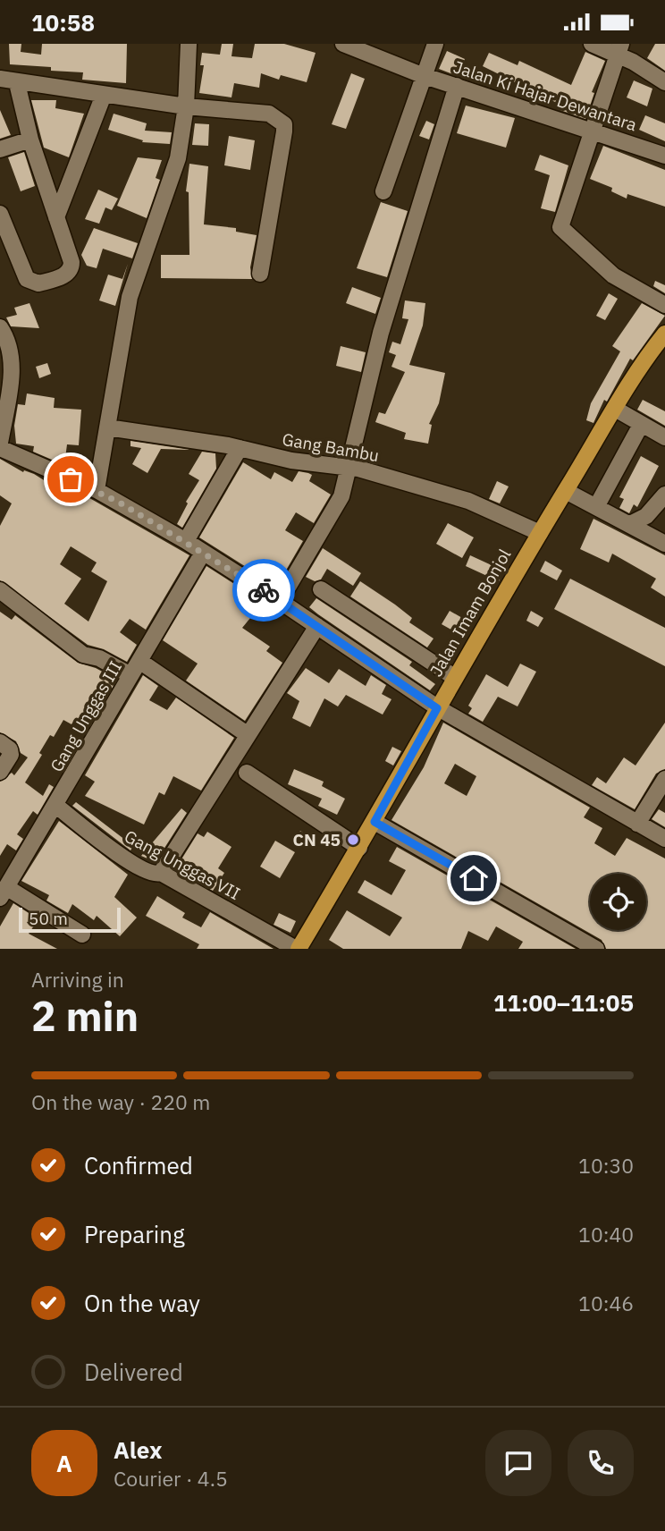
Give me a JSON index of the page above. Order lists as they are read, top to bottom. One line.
{"streets":{"main road":["Jalan Imam Bonjol"],"street":["Jalan Ki Hajar Dewantara","Gang Bambu","Gang Unggas III","Gang Unggas VII"]},"crossings":[["Gang Bambu","Jalan Imam Bonjol"],["Jalan Imam Bonjol","Gang Unggas VII"],["Gang Unggas III","Gang Unggas VII"]],"places":["CN 45"],"scale_bar":"50 m","page":{"status":"10:58","scale":"50 m","heading":["2 min","Arriving in","11:00–11:05"],"panel":["Alex","Courier · 4.5"],"bar":"On the way · 220 m","list":[["Confirmed","10:30"],["Preparing","10:40"],["On the way","10:46"],"Delivered"],"round":"A"}}
